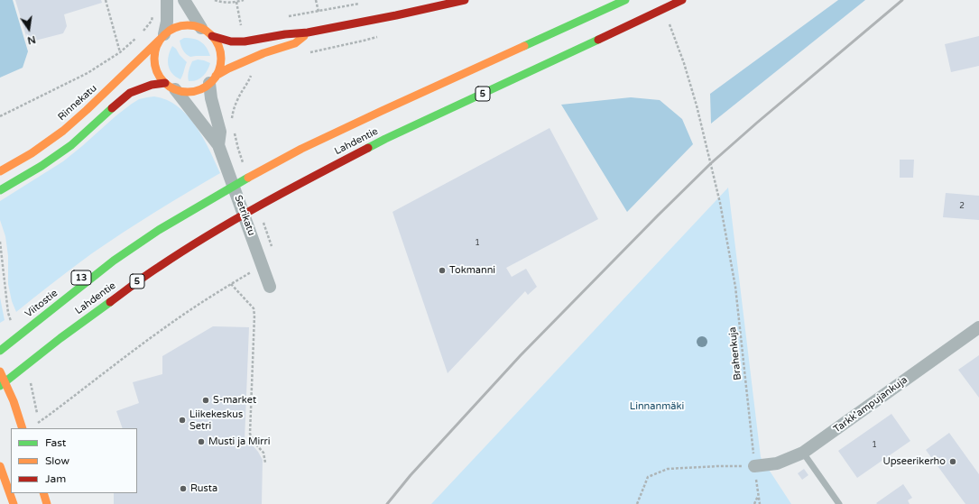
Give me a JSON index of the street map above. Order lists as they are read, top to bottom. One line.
{"streets":{"main road":["5","Rinnekatu","Lahdentie","13","Viitostie"],"street":["Setrikatu","Tarkk'ampujankuja"],"path":["Brahenkuja"]},"crossings":[["Rinnekatu","Setrikatu"],["Lahdentie","13"],["Lahdentie","Viitostie"],["13","Viitostie"],["Brahenkuja","Tarkk'ampujankuja"]],"parks":["Linnanmäki"],"places":["Tokmanni","S-market","Liikekeskus Setri","Musti ja Mirri","Upseerikerho","Rusta"],"house_numbers":["2","1","1"],"legend":["Fast","Slow","Jam"],"north":"bottom"}
